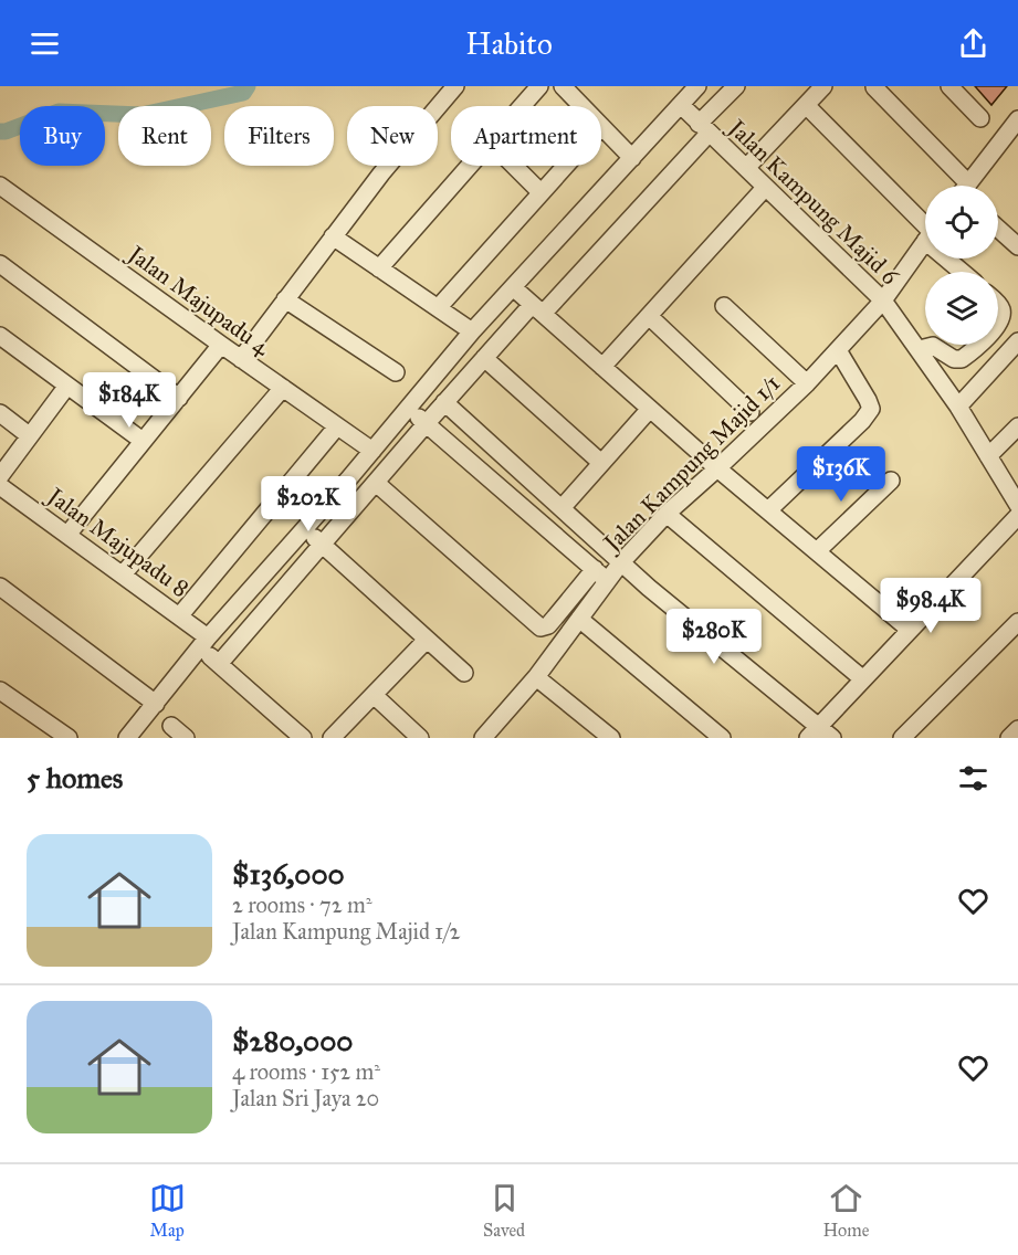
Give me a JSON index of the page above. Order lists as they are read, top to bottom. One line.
{"streets":{"street":["Jalan Kampung Majid 6","Jalan Majupadu 4","Jalan Kampung Majid 1/1","Jalan Majupadu 8"]},"crossings":[["Jalan Kampung Majid 6","Jalan Kampung Majid 1/1"]],"page":{"header":"Habito","chip":["Buy","Rent","Filters","New","Apartment"],"price":["$184K","$136K","$202K","$98.4K","$280K"],"heading":"5 homes","list":[{"name":"$136,000","note":"2 rooms · 72 m² · Jalan Kampung Majid 1/2"},{"name":"$280,000","note":"4 rooms · 152 m² · Jalan Sri Jaya 20"}],"tabs":["Map","Saved","Home"]}}
